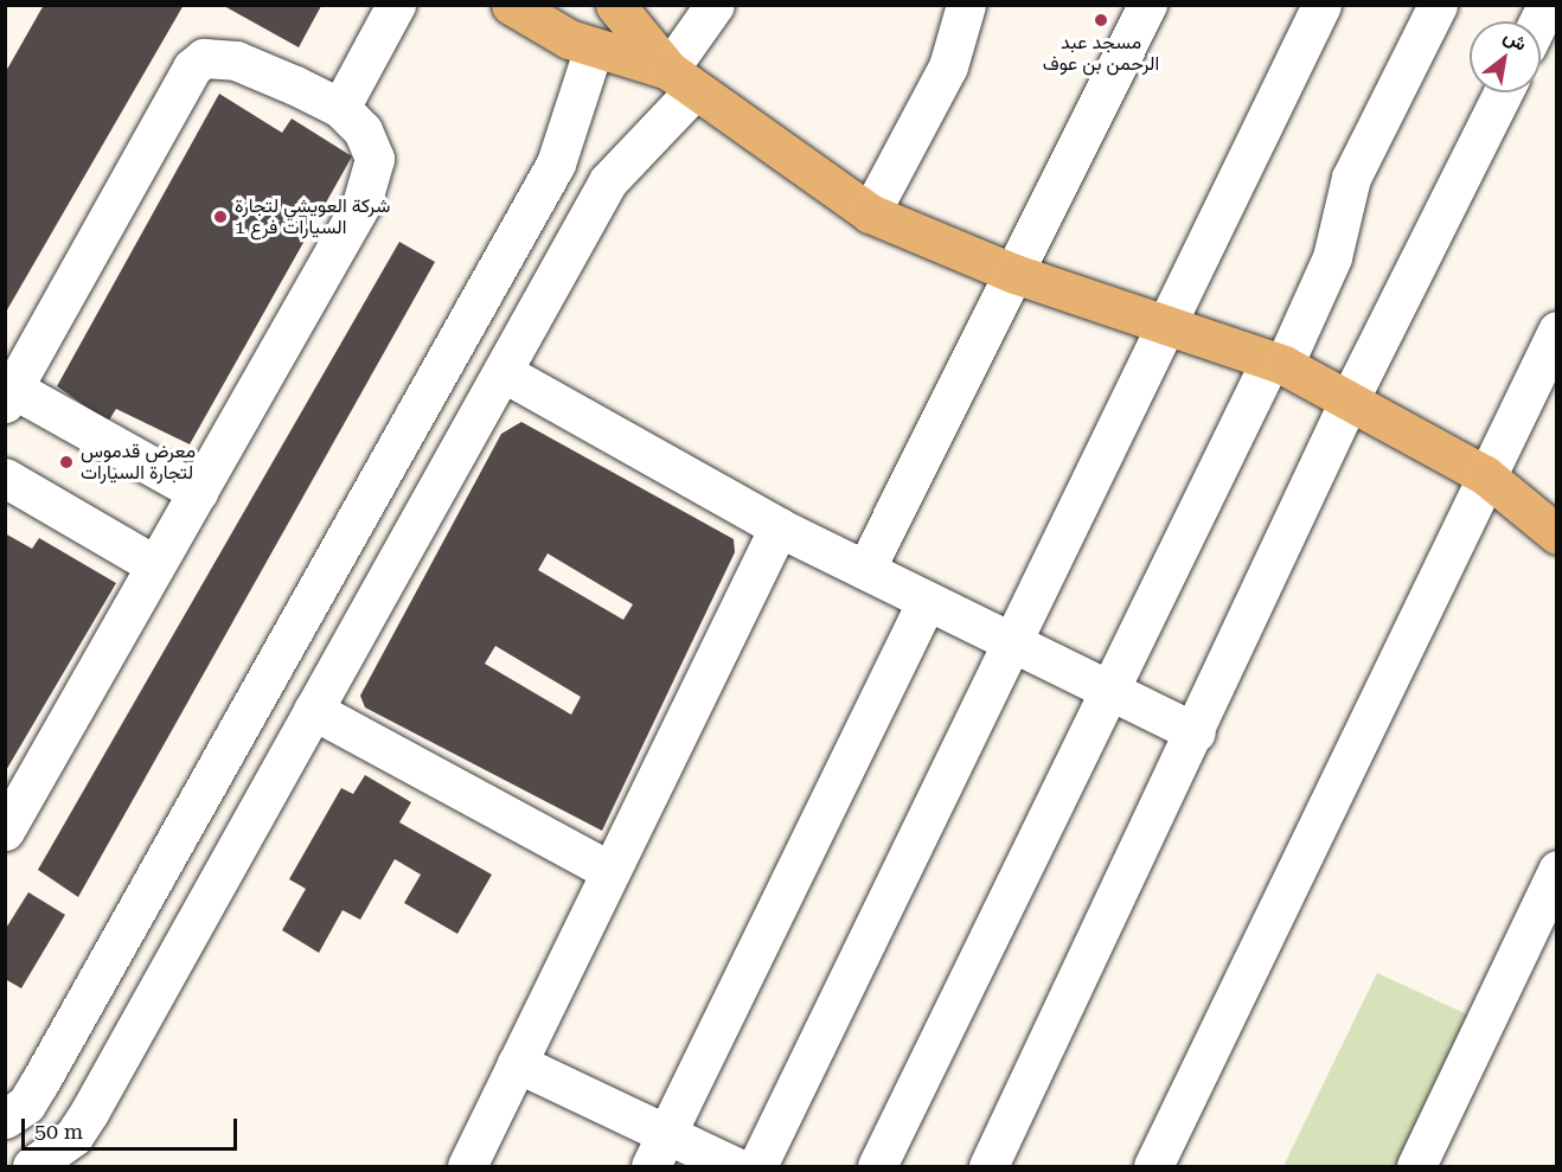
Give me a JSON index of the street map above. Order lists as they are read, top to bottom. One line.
{"places":["مسجد عبد الرحمن بن عوف","شركة العويشي لتجارة السيارات فرع 1","معرض قدموس لتجارة السيارات"],"scale_bar":"50 m","north":"top right"}
